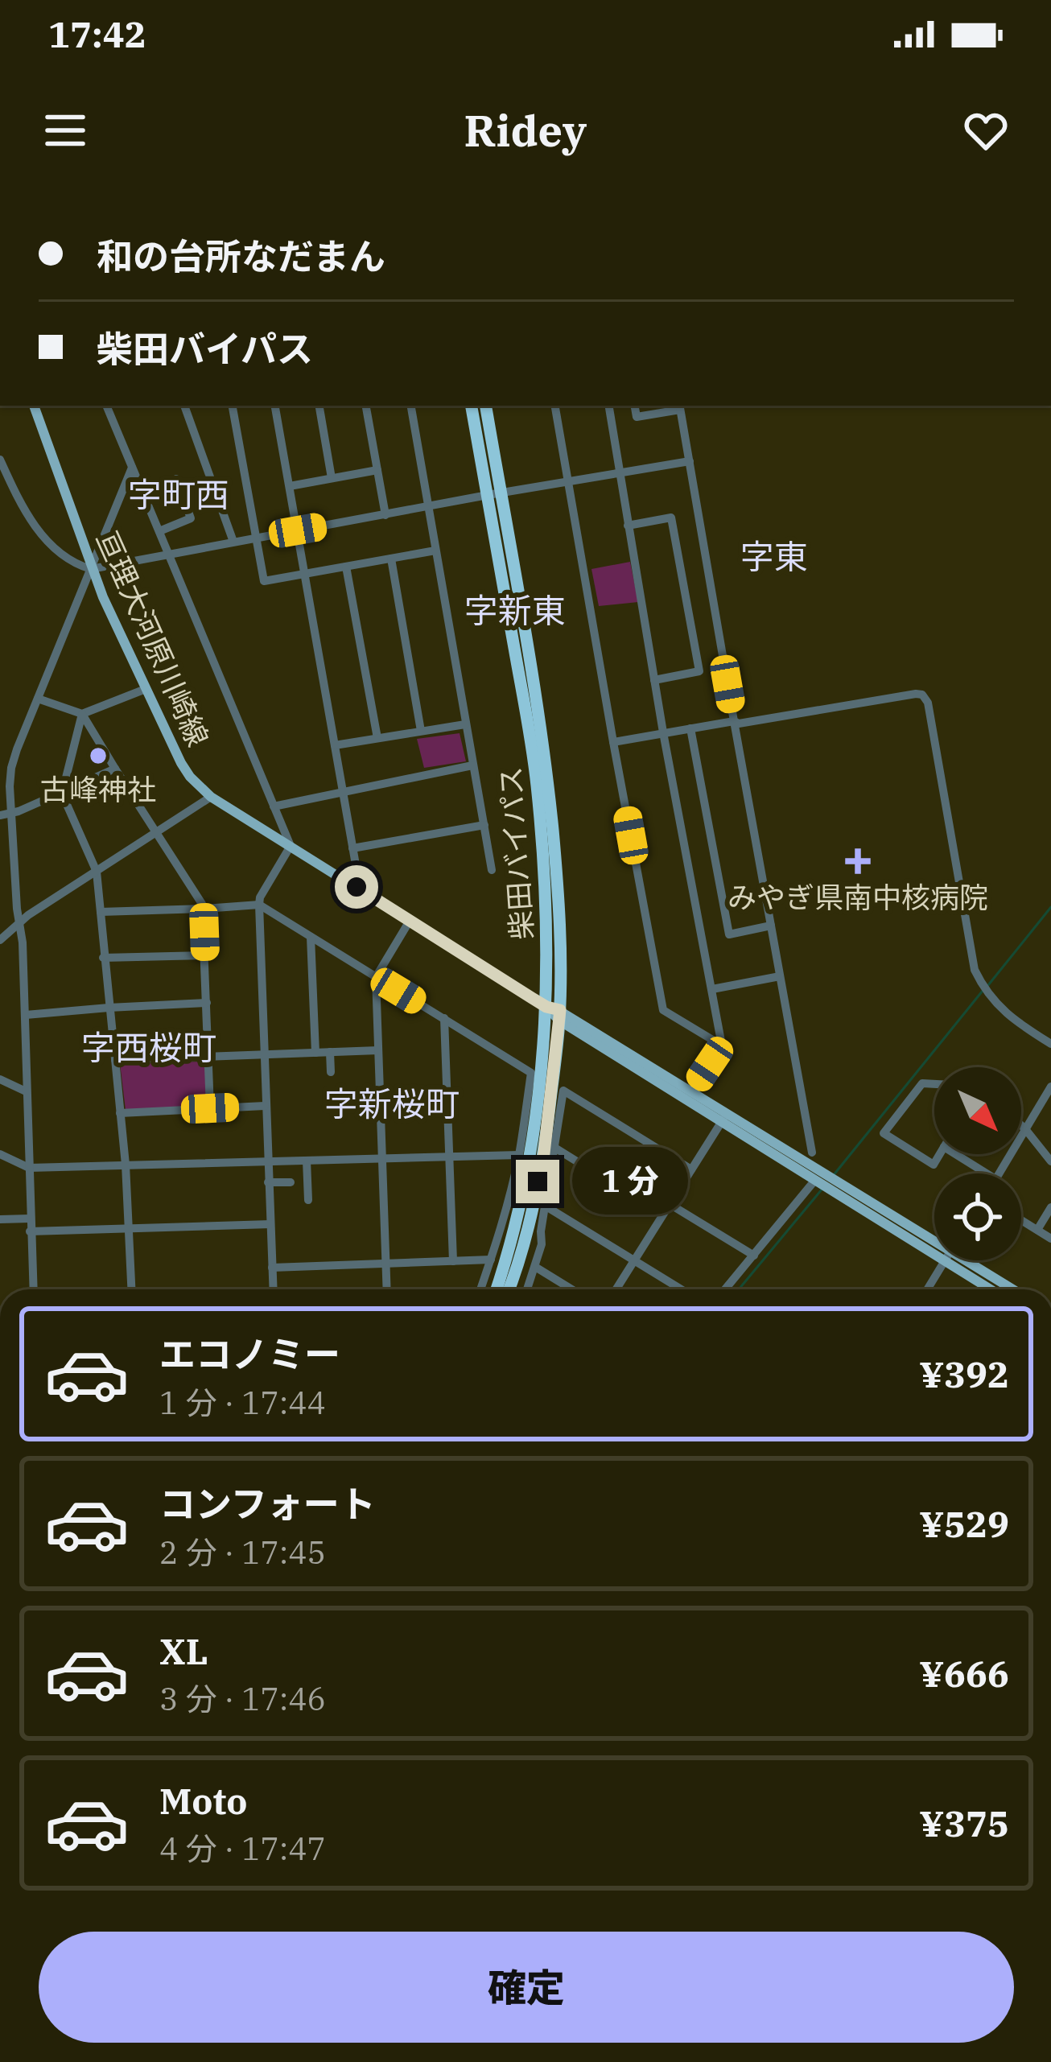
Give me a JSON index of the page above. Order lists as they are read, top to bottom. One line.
{"streets":{"highway":["柴田バイパス"],"main road":["亘理大河原川崎線"]},"crossings":[["亘理大河原川崎線","柴田バイパス"]],"districts":["字町西","字東","字新東","字西桜町","字新桜町"],"places":{"other":["古峰神社"],"health":["みやぎ県南中核病院"]},"north":"bottom right","page":{"status":"17:42","header":"Ridey","banner":["和の台所なだまん","柴田バイパス"],"bubble":"1 分","list":[{"name":"エコノミー","note":"1 分 · 17:44","value":"¥392"},{"name":"コンフォート","note":"2 分 · 17:45","value":"¥529"},{"name":"XL","note":"3 分 · 17:46","value":"¥666"},{"name":"Moto","note":"4 分 · 17:47","value":"¥375"}],"buttons":"確定"}}
